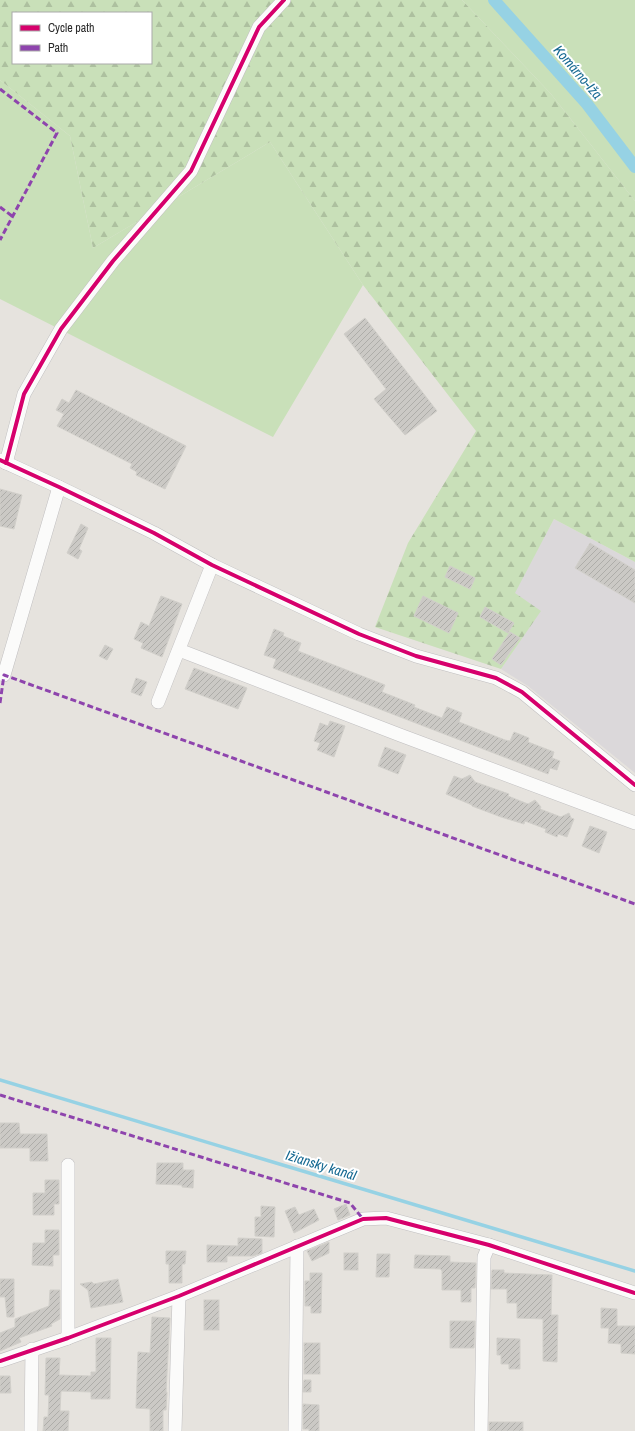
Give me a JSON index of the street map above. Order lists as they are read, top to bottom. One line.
{"water":["Komárno-Iža","Ižiansky kanál"],"legend":["Cycle path","Path"]}
